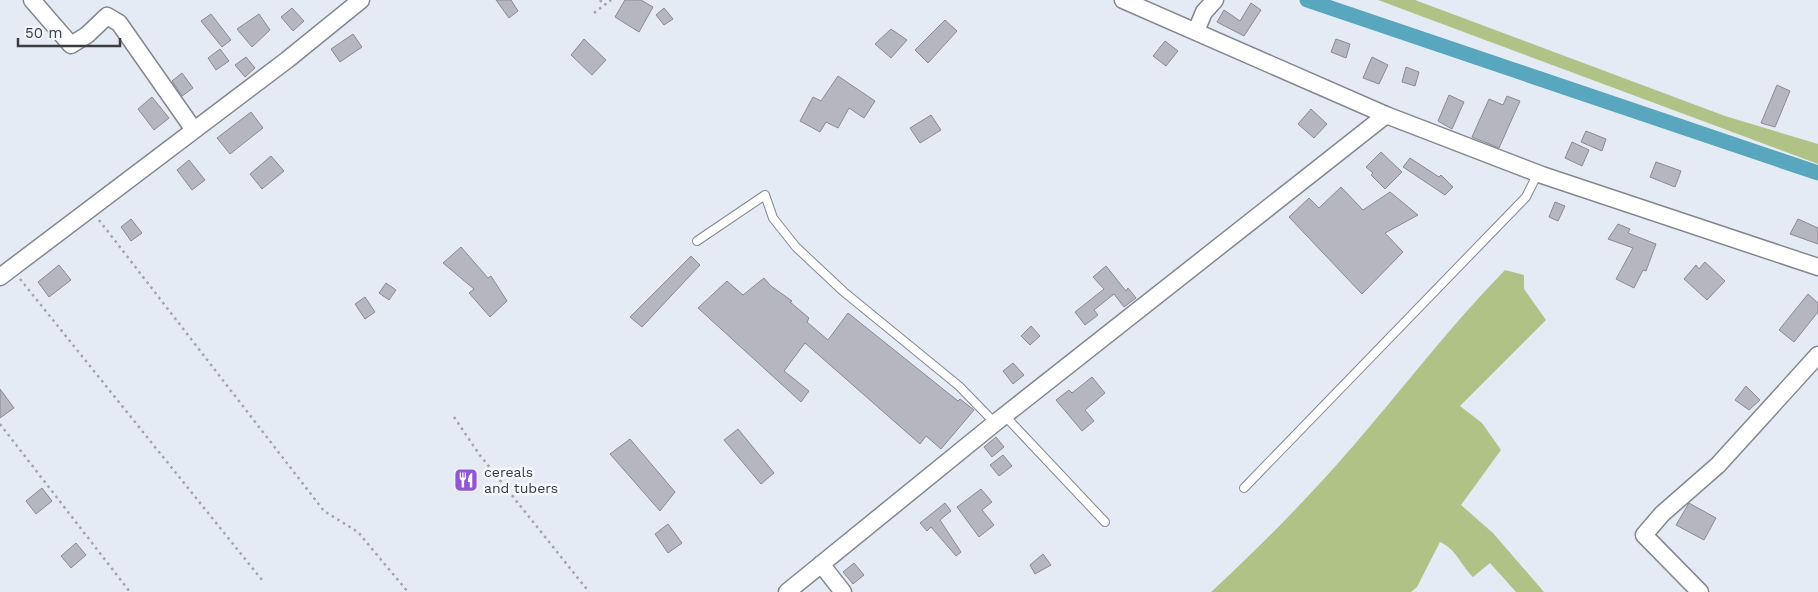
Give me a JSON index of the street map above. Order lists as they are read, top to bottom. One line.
{"places":{"restaurant":["cereals and tubers"]},"scale_bar":"50 m"}
